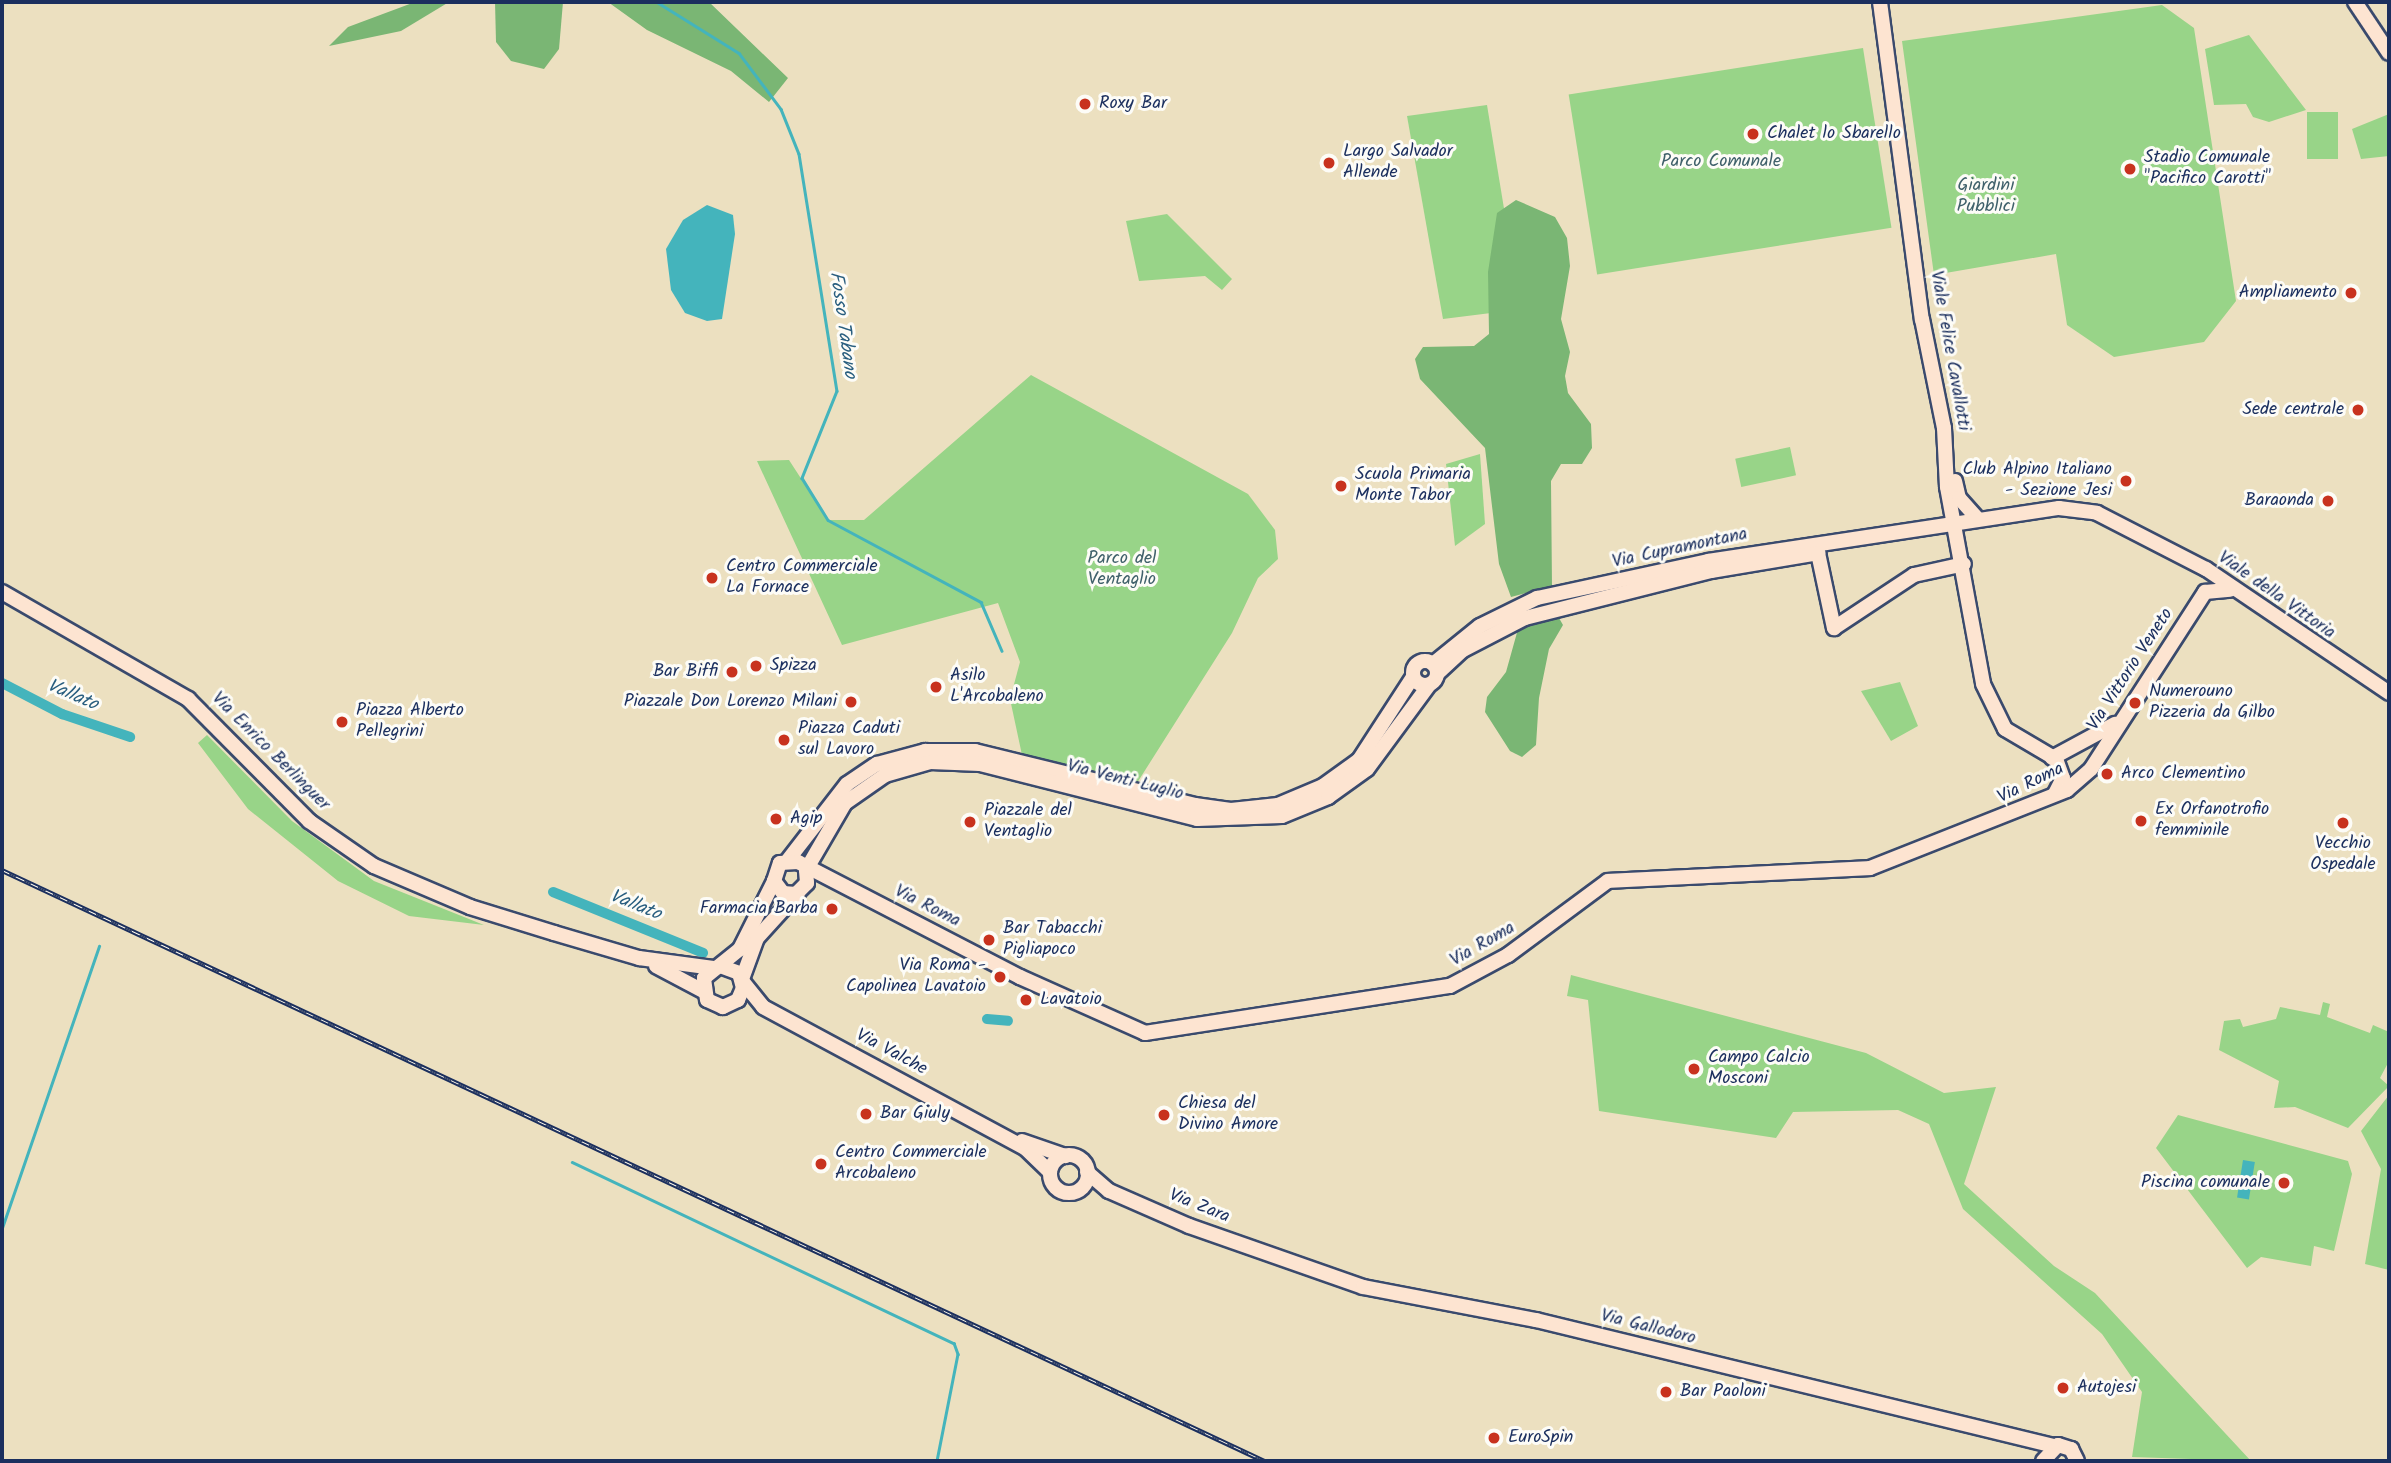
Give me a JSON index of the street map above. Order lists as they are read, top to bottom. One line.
{"streets":{"main road":["Viale Felice Cavallotti","Via Cupramontana","Viale della Vittoria","Via Vittorio Veneto","Via Enrico Berlinguer","Via Venti Luglio","Via Roma","Via Valche","Via Zara","Via Gallodoro"]},"crossings":[["Viale Felice Cavallotti","Via Cupramontana"],["Viale Felice Cavallotti","Viale della Vittoria"],["Viale Felice Cavallotti","Via Vittorio Veneto"],["Via Cupramontana","Viale della Vittoria"],["Via Cupramontana","Via Vittorio Veneto"],["Via Cupramontana","Via Venti Luglio"],["Viale della Vittoria","Via Vittorio Veneto"],["Via Vittorio Veneto","Via Roma"],["Via Venti Luglio","Via Roma"],["Via Valche","Via Zara"],["Via Zara","Via Gallodoro"]],"water":["Fosso Tabano","Vallato"],"parks":["Parco Comunale","Giardini Pubblici","Parco del Ventaglio"],"places":["Roxy Bar","Chalet lo Sbarello","Largo Salvador Allende","Stadio Comunale \"Pacifico Carotti\"","Ampliamento","Sede centrale","Club Alpino Italiano - Sezione Jesi","Scuola Primaria Monte Tabor","Baraonda","Centro Commerciale La Fornace","Spizza","Bar Biffi","Asilo L'Arcobaleno","Piazzale Don Lorenzo Milani","Numerouno Pizzeria da Gilbo","Piazza Alberto Pellegrini","Piazza Caduti sul Lavoro","Arco Clementino","Agip","Ex Orfanotrofio femminile","Piazzale del Ventaglio","Vecchio Ospedale","Farmacia Barba","Bar Tabacchi Pigliapoco","Via Roma - Capolinea Lavatoio","Lavatoio","Campo Calcio Mosconi","Bar Giuly","Chiesa del Divino Amore","Centro Commerciale Arcobaleno","Piscina comunale","Autojesi","Bar Paoloni","EuroSpin"]}
